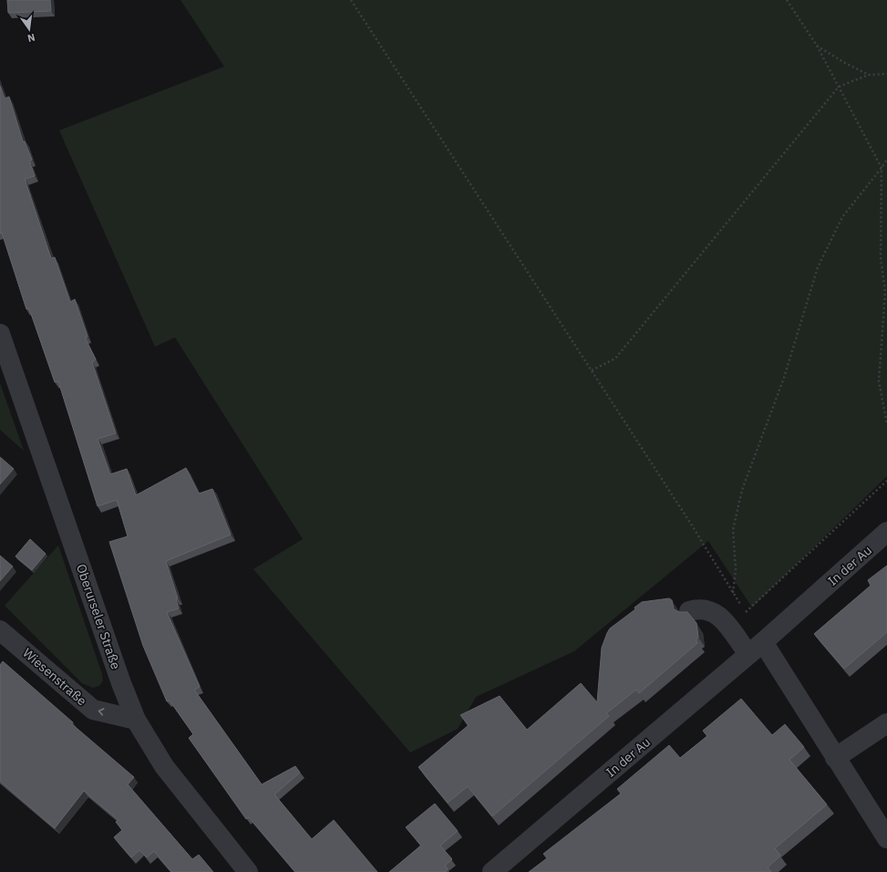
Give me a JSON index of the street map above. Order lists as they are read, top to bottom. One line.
{"streets":{"street":["In der Au","Oberurseler Straße","Wiesenstraße"]},"crossings":[["Oberurseler Straße","Wiesenstraße"]],"one_way":["Wiesenstraße"],"north":"bottom"}
